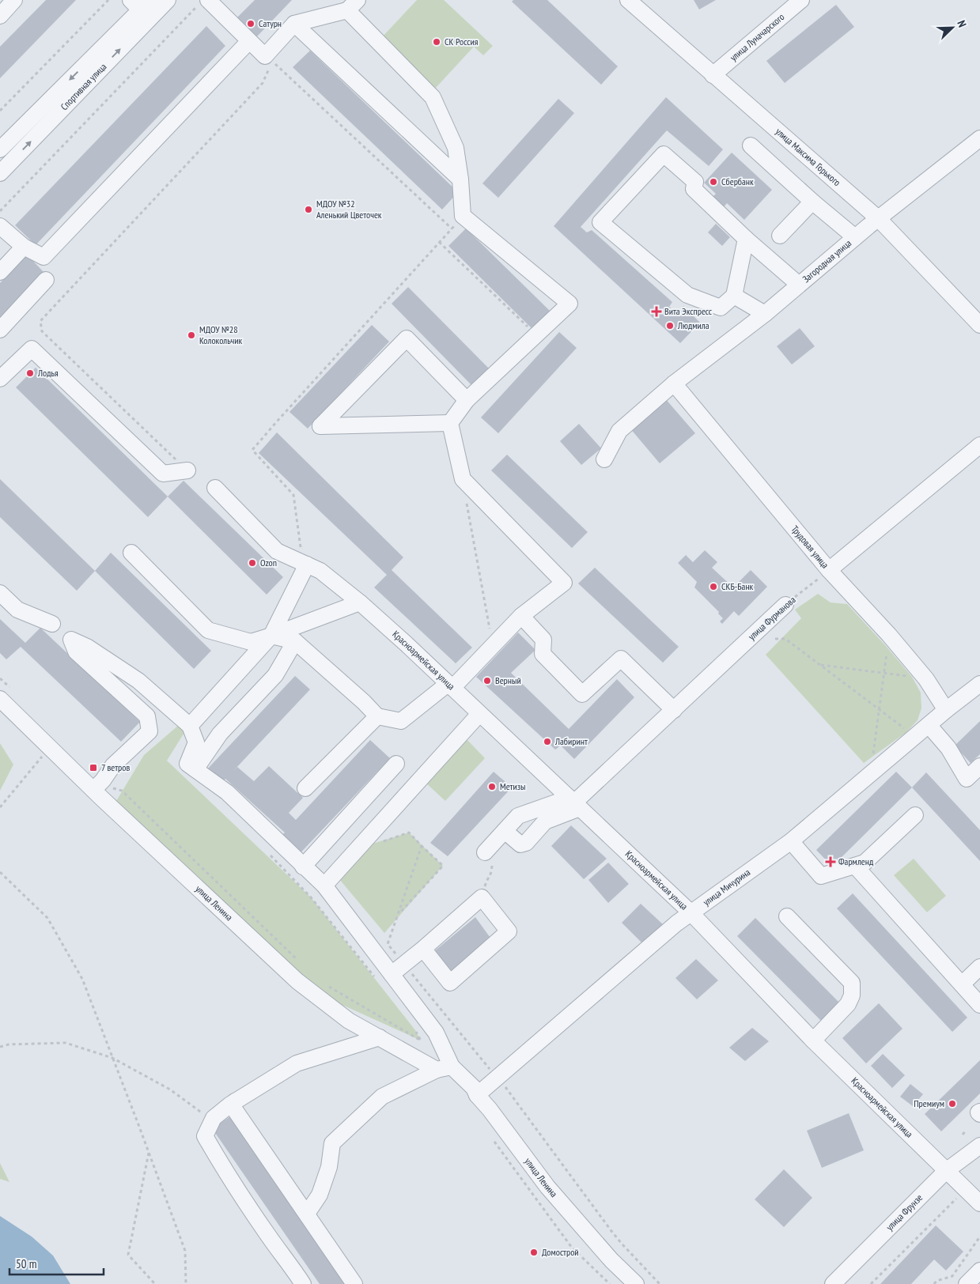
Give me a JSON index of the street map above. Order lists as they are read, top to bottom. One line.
{"streets":{"street":["улица Луначарского","Спортивная улица","улица Максима Горького","Загородная улица","Трудовая улица","улица Фурманова","Красноармейская улица","улица Мичурина","улица Ленина","улица Фрунзе"]},"crossings":[["улица Луначарского","улица Максима Горького"],["улица Максима Горького","Загородная улица"],["Загородная улица","Трудовая улица"],["Трудовая улица","улица Фурманова"],["Трудовая улица","улица Мичурина"],["улица Фурманова","Красноармейская улица"],["Красноармейская улица","улица Мичурина"],["Красноармейская улица","улица Фрунзе"],["улица Мичурина","улица Ленина"]],"places":{"other":["Сатурн","СК Россия","Сбербанк","МДОУ №32 Аленький Цветочек","Людмила","МДОУ №28 Колокольчик","Лодья","Ozon","СКБ-Банк","Верный","Лабиринт","Метизы","Премиум","Домострой"],"health":["Вита Экспресс","Фармленд"],"transit":["7 ветров"]},"scale_bar":"50 m","north":"top right"}
